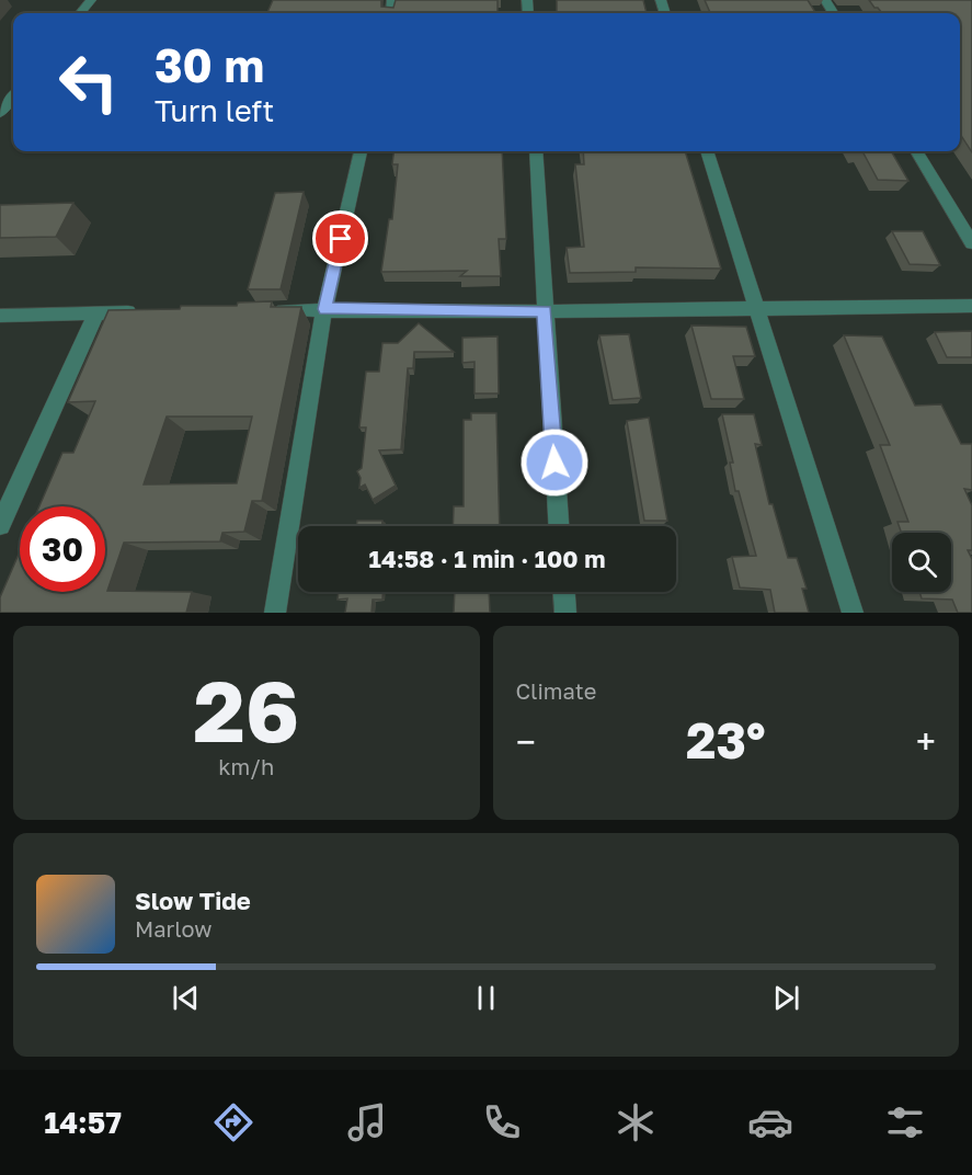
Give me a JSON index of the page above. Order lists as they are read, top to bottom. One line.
{"page":{"turn":["30 m","Turn left"],"limit":"30","trip":"14:58 · 1 min · 100 m","tile":[["26","km/h"],"Climate"],"heat":["−","23°","+"],"song":["Slow Tide","Marlow"],"tabs":"14:57"}}
